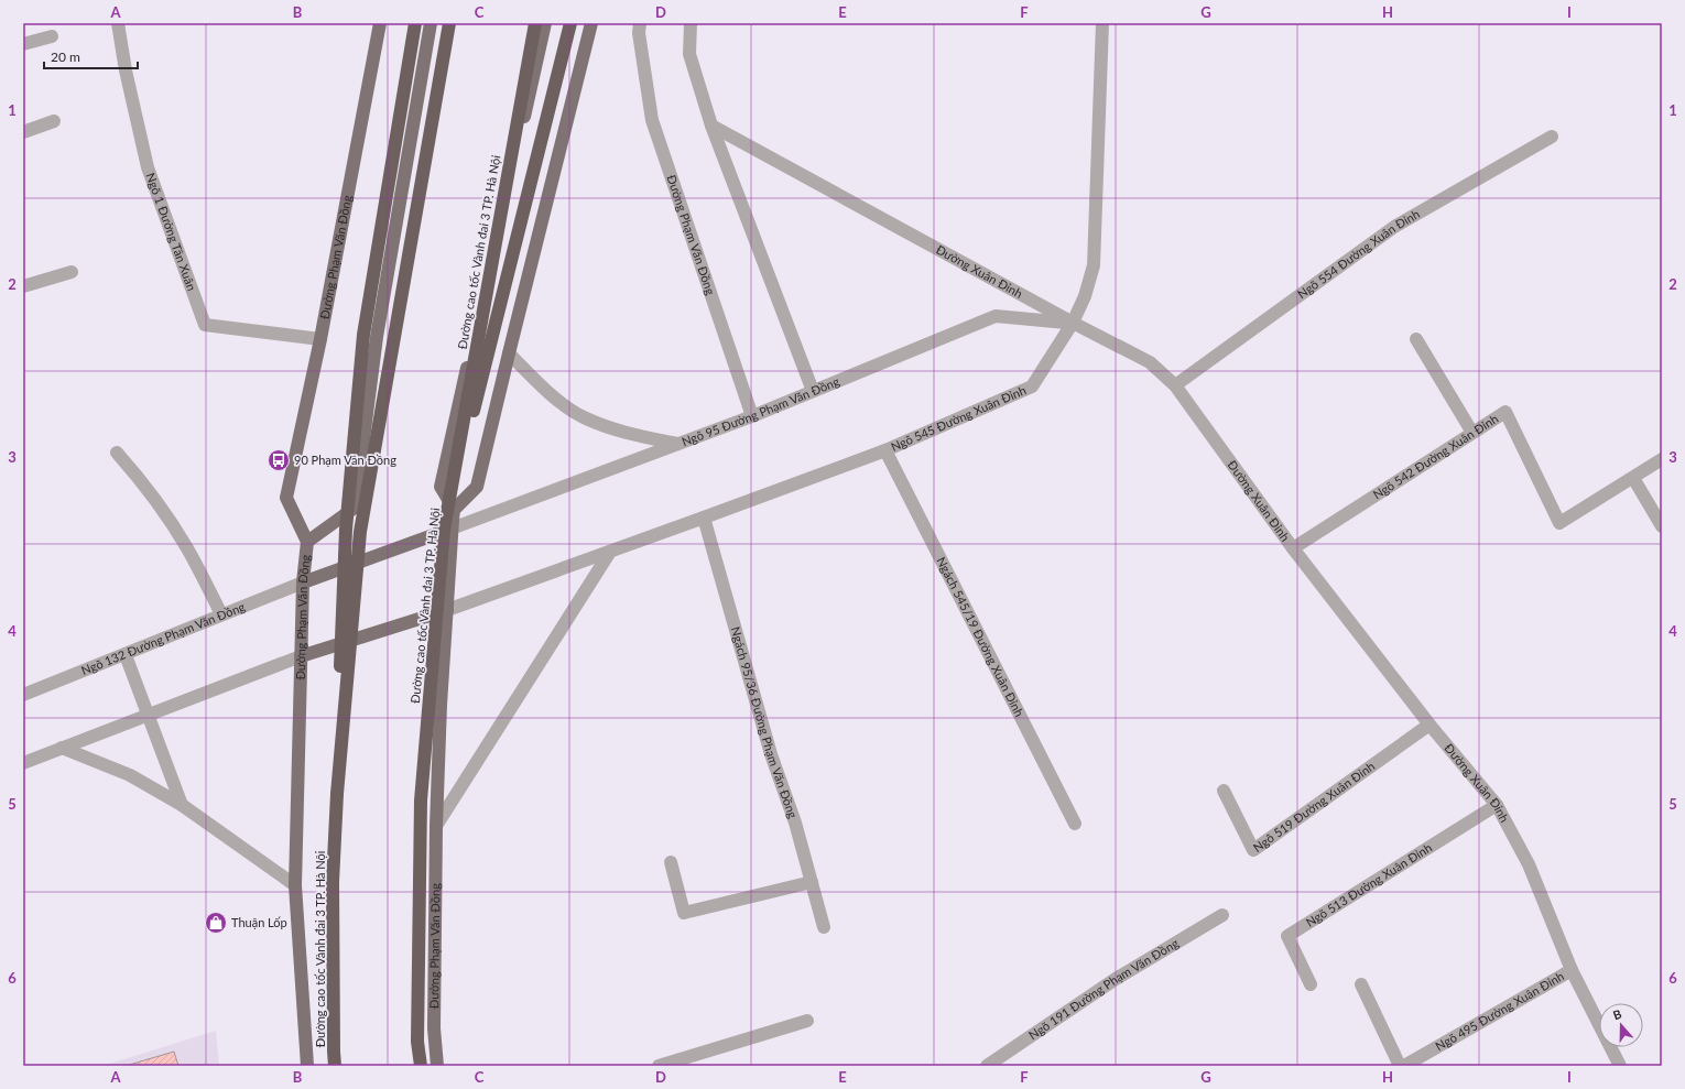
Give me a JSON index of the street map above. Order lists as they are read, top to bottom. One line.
{"streets":{"highway":["Đường cao tốc Vành đai 3 TP. Hà Nội"],"main road":["Đường Phạm Văn Đồng"],"street":["Ngõ 1 Đường Tân Xuân","Ngõ 554 Đường Xuân Đỉnh","Đường Xuân Đỉnh","Ngõ 95 Đường Phạm Văn Đồng","Ngõ 545 Đường Xuân Đỉnh","Ngõ 542 Đường Xuân Đỉnh","Ngách 545/19 Đường Xuân Đỉnh","Ngõ 132 Đường Phạm Văn Đồng","Ngách 95/36 Đường Phạm Văn Đồng","Ngõ 519 Đường Xuân Đỉnh","Ngõ 513 Đường Xuân Đỉnh","Ngõ 191 Đường Phạm Văn Đồng","Ngõ 495 Đường Xuân Đỉnh"]},"crossings":[["Ngõ 1 Đường Tân Xuân","Đường Phạm Văn Đồng"],["Đường Phạm Văn Đồng","Đường cao tốc Vành đai 3 TP. Hà Nội"],["Đường Phạm Văn Đồng","Ngõ 95 Đường Phạm Văn Đồng"],["Đường Phạm Văn Đồng","Ngõ 132 Đường Phạm Văn Đồng"],["Đường cao tốc Vành đai 3 TP. Hà Nội","Ngõ 95 Đường Phạm Văn Đồng"],["Ngõ 554 Đường Xuân Đỉnh","Đường Xuân Đỉnh"],["Đường Xuân Đỉnh","Ngõ 95 Đường Phạm Văn Đồng"],["Đường Xuân Đỉnh","Ngõ 545 Đường Xuân Đỉnh"],["Đường Xuân Đỉnh","Ngõ 542 Đường Xuân Đỉnh"],["Đường Xuân Đỉnh","Ngõ 519 Đường Xuân Đỉnh"],["Đường Xuân Đỉnh","Ngõ 513 Đường Xuân Đỉnh"],["Đường Xuân Đỉnh","Ngõ 495 Đường Xuân Đỉnh"],["Ngõ 95 Đường Phạm Văn Đồng","Ngõ 545 Đường Xuân Đỉnh"],["Ngõ 545 Đường Xuân Đỉnh","Ngách 545/19 Đường Xuân Đỉnh"],["Ngõ 545 Đường Xuân Đỉnh","Ngách 95/36 Đường Phạm Văn Đồng"]],"places":{"bus stop":["90 Phạm Văn Đồng"],"shop":["Thuận Lốp"]},"scale_bar":"20 m","north":"top","grid":{"columns":["A","B","C","D","E","F","G","H","I"],"rows":["1","2","3","4","5","6"]}}
